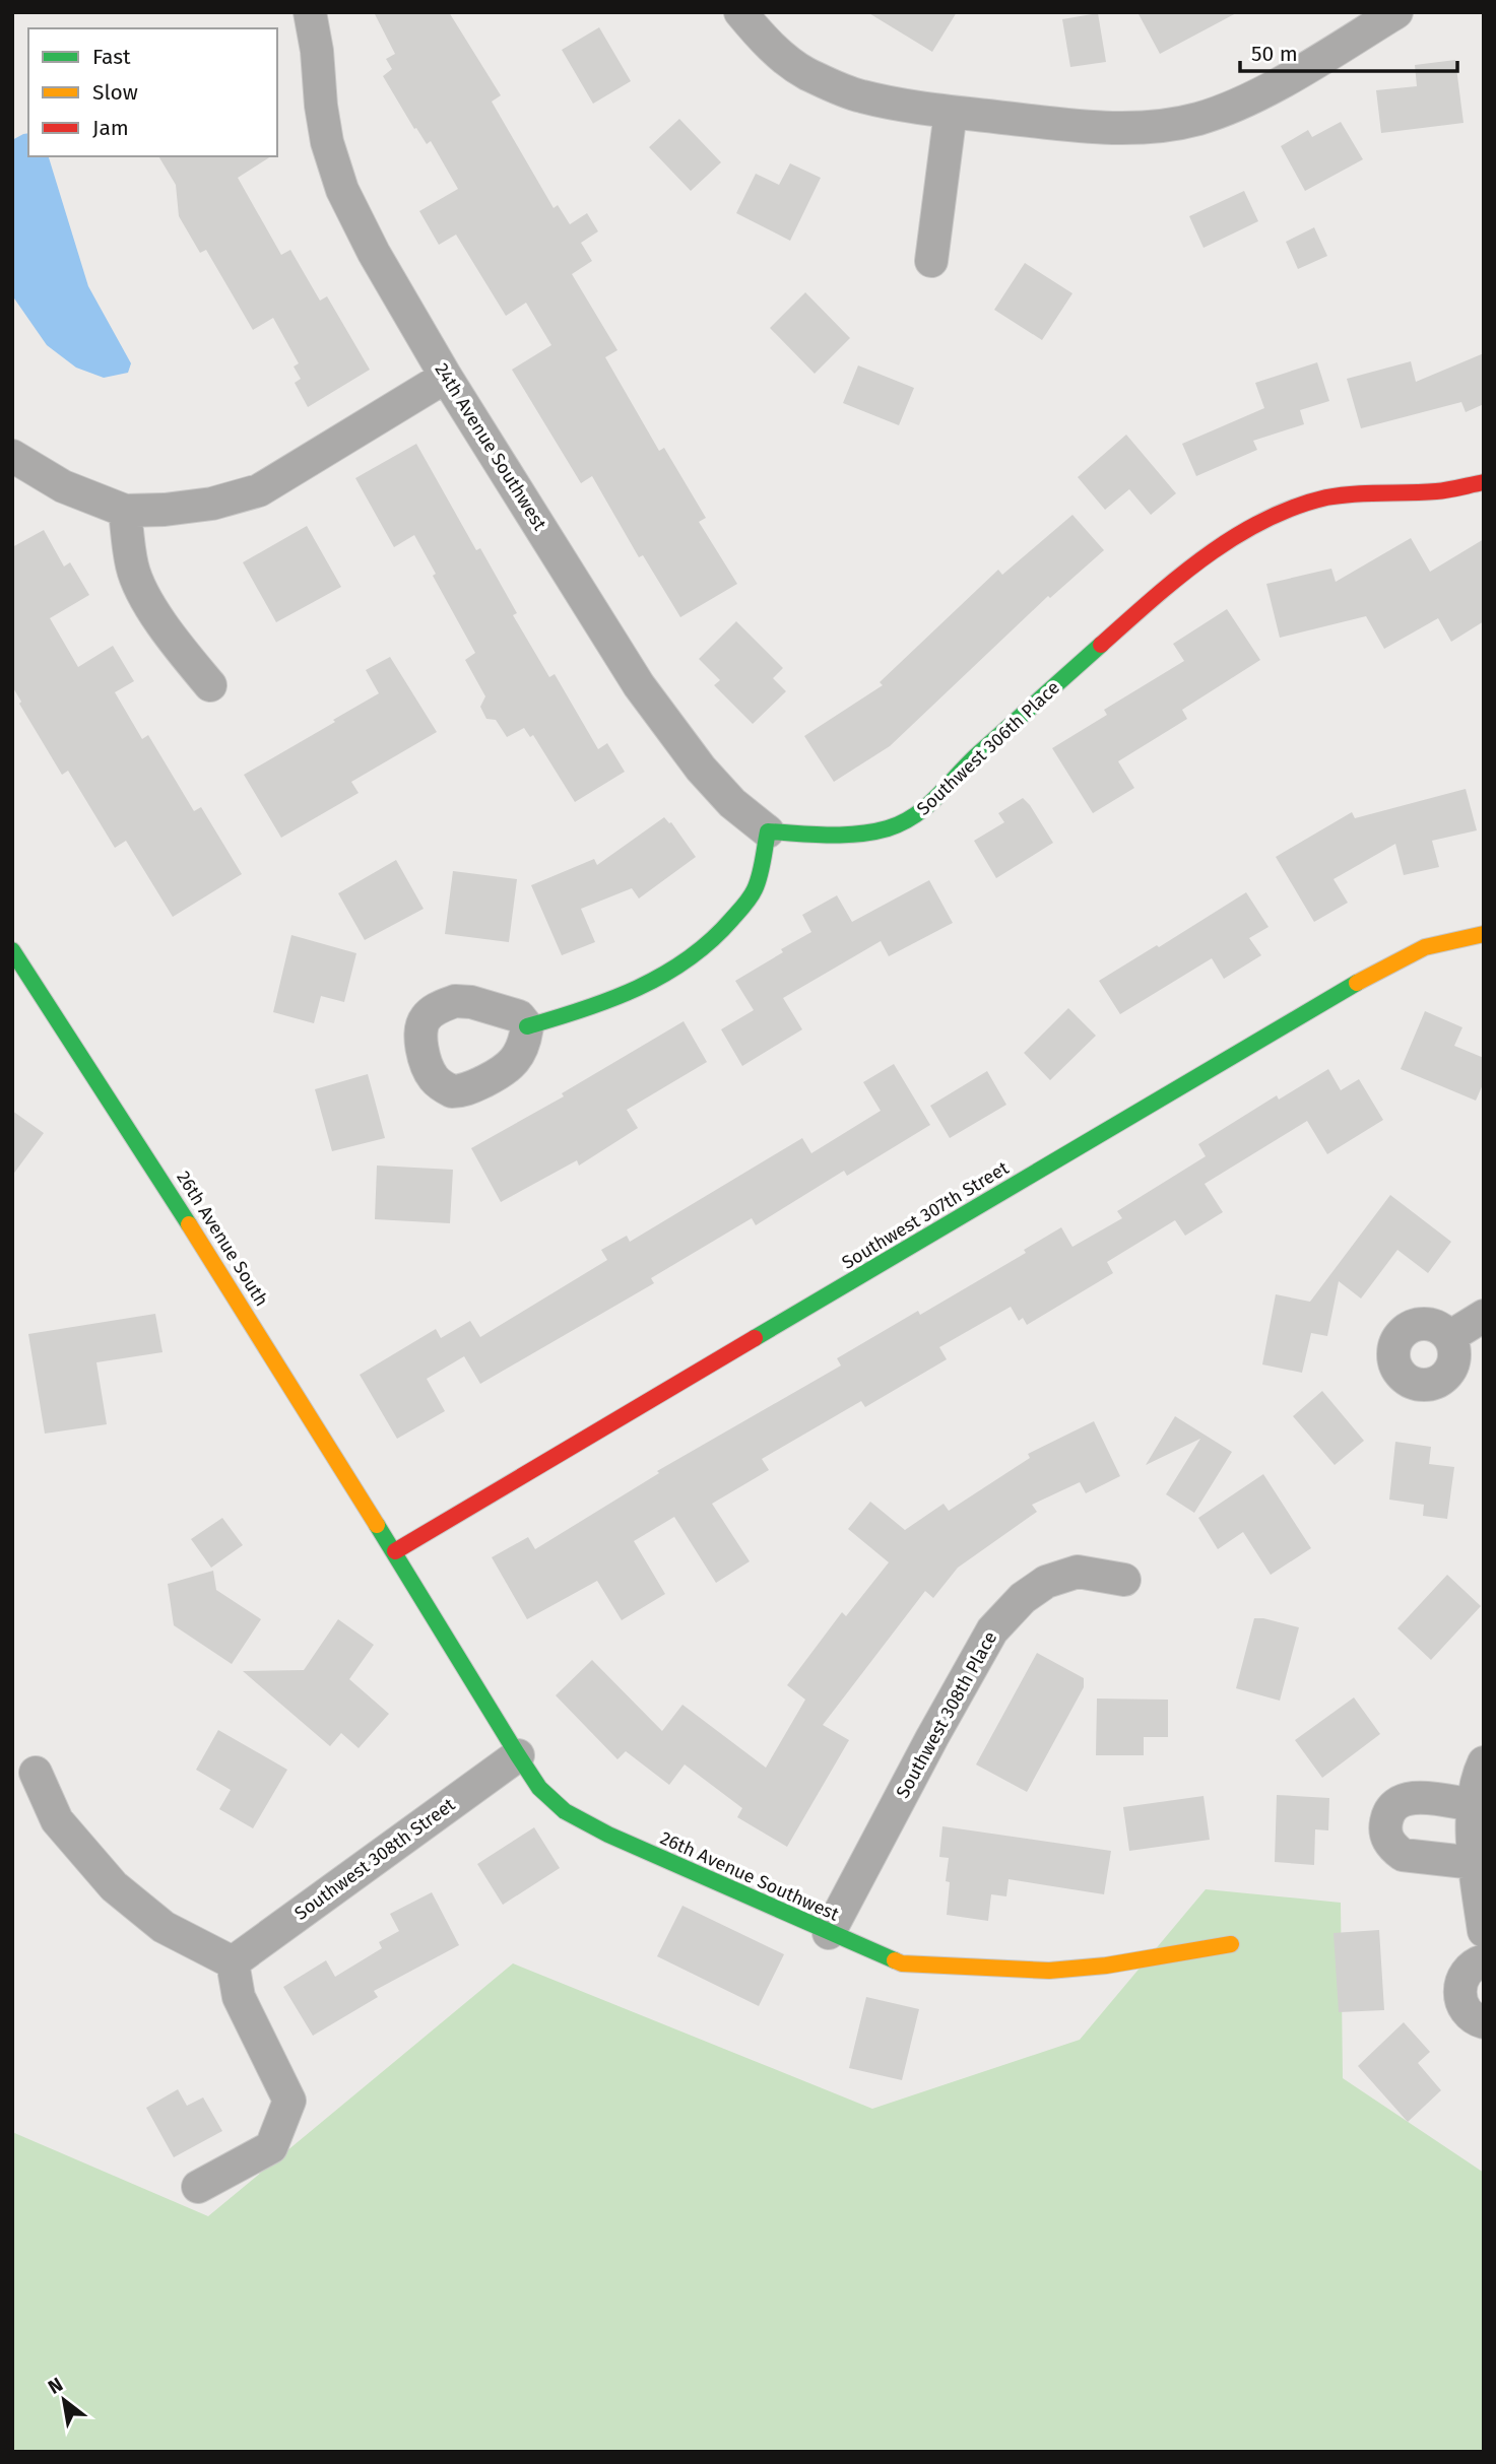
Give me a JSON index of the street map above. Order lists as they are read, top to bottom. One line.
{"streets":{"street":["24th Avenue Southwest","Southwest 306th Place","Southwest 307th Street","26th Avenue South","Southwest 308th Place","Southwest 308th Street","26th Avenue Southwest"]},"crossings":[["24th Avenue Southwest","Southwest 306th Place"],["Southwest 307th Street","26th Avenue South"],["Southwest 307th Street","26th Avenue Southwest"],["26th Avenue South","26th Avenue Southwest"],["Southwest 308th Place","26th Avenue Southwest"],["Southwest 308th Street","26th Avenue Southwest"]],"legend":["Fast","Slow","Jam"],"scale_bar":"50 m","north":"top left"}
